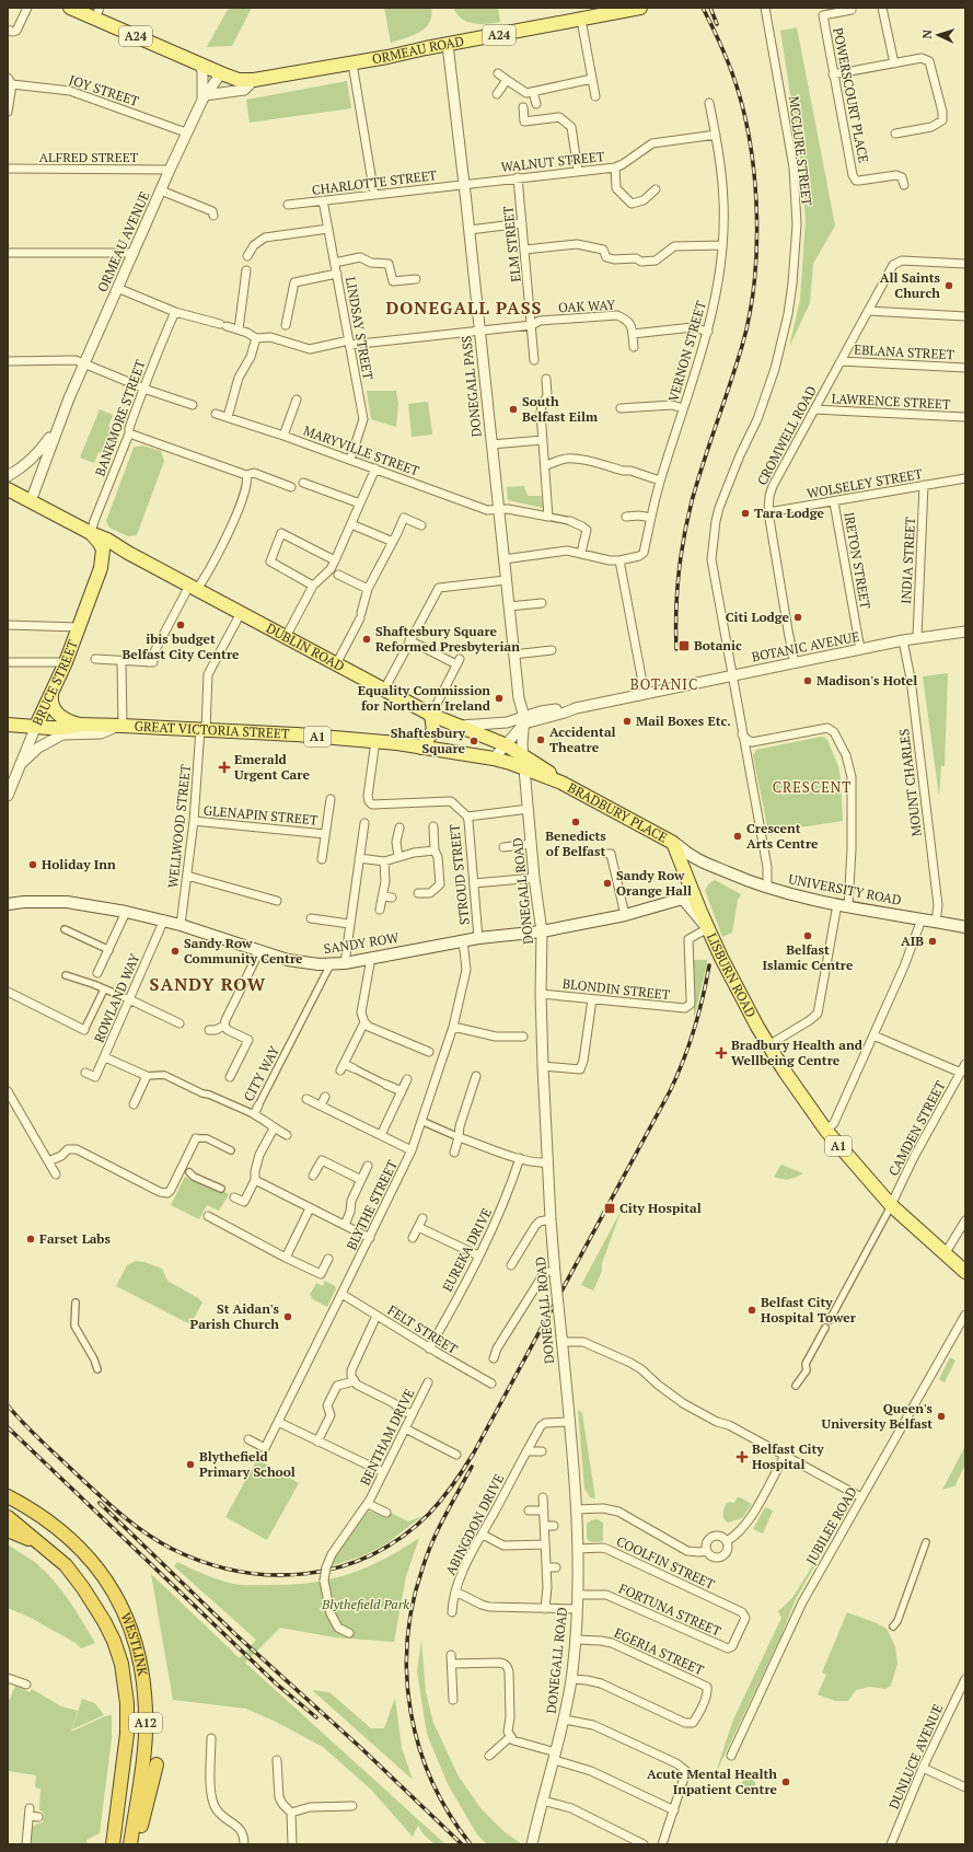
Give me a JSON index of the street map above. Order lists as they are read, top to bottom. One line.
{"streets":{"highway":["WESTLINK","A12"],"main road":["A24","ORMEAU ROAD","DUBLIN ROAD","BRUCE STREET","GREAT VICTORIA STREET","A1","BRADBURY PLACE","UNIVERSITY ROAD","SANDY ROW","LISBURN ROAD"],"street":["JOY STREET","POWERSCOURT PLACE","MCCLURE STREET","ALFRED STREET","WALNUT STREET","CHARLOTTE STREET","ORMEAU AVENUE","ELM STREET","OAK WAY","LINDSAY STREET","VERNON STREET","EBLANA STREET","DONEGALL PASS","LAWRENCE STREET","BANKMORE STREET","CROMWELL ROAD","MARYVILLE STREET","WOLSELEY STREET","IRETON STREET","INDIA STREET","BOTANIC AVENUE","MOUNT CHARLES","GLENAPIN STREET","WELLWOOD STREET","STROUD STREET","DONEGALL ROAD","BLONDIN STREET","ROWLAND WAY","CITY WAY","CAMDEN STREET","BLYTHE STREET","EUREKA DRIVE","FELT STREET","BENTHAM DRIVE","ABINGDON DRIVE","JUBILEE ROAD","COOLFIN STREET","FORTUNA STREET","EGERIA STREET","DUNLUCE AVENUE"]},"crossings":[["A24","ORMEAU ROAD"],["A24","ORMEAU AVENUE"],["ORMEAU ROAD","ORMEAU AVENUE"],["ORMEAU ROAD","DONEGALL PASS"],["JOY STREET","ORMEAU AVENUE"],["MCCLURE STREET","BOTANIC AVENUE"],["MCCLURE STREET","UNIVERSITY ROAD"],["ALFRED STREET","ORMEAU AVENUE"],["WALNUT STREET","CHARLOTTE STREET"],["WALNUT STREET","ELM STREET"],["WALNUT STREET","VERNON STREET"],["WALNUT STREET","DONEGALL PASS"],["CHARLOTTE STREET","LINDSAY STREET"],["CHARLOTTE STREET","DONEGALL PASS"],["ORMEAU AVENUE","A1"],["ELM STREET","OAK WAY"],["OAK WAY","LINDSAY STREET"],["OAK WAY","DONEGALL PASS"],["LINDSAY STREET","MARYVILLE STREET"],["EBLANA STREET","CROMWELL ROAD"],["DONEGALL PASS","MARYVILLE STREET"],["DONEGALL PASS","BOTANIC AVENUE"],["LAWRENCE STREET","CROMWELL ROAD"],["BANKMORE STREET","DUBLIN ROAD"],["BANKMORE STREET","BRUCE STREET"],["BANKMORE STREET","A1"],["CROMWELL ROAD","WOLSELEY STREET"],["CROMWELL ROAD","BOTANIC AVENUE"],["WOLSELEY STREET","IRETON STREET"],["WOLSELEY STREET","INDIA STREET"],["IRETON STREET","BOTANIC AVENUE"],["INDIA STREET","BOTANIC AVENUE"],["BOTANIC AVENUE","MOUNT CHARLES"],["DUBLIN ROAD","BRUCE STREET"],["DUBLIN ROAD","GREAT VICTORIA STREET"],["DUBLIN ROAD","A1"],["DUBLIN ROAD","WELLWOOD STREET"],["BRUCE STREET","GREAT VICTORIA STREET"],["BRUCE STREET","A1"],["GREAT VICTORIA STREET","BRADBURY PLACE"],["GREAT VICTORIA STREET","WELLWOOD STREET"],["GREAT VICTORIA STREET","STROUD STREET"],["GREAT VICTORIA STREET","DONEGALL ROAD"],["MOUNT CHARLES","UNIVERSITY ROAD"],["BRADBURY PLACE","UNIVERSITY ROAD"],["BRADBURY PLACE","DONEGALL ROAD"],["BRADBURY PLACE","LISBURN ROAD"],["GLENAPIN STREET","WELLWOOD STREET"],["WELLWOOD STREET","SANDY ROW"],["STROUD STREET","SANDY ROW"],["UNIVERSITY ROAD","LISBURN ROAD"],["DONEGALL ROAD","SANDY ROW"],["DONEGALL ROAD","BLONDIN STREET"],["DONEGALL ROAD","ABINGDON DRIVE"],["DONEGALL ROAD","COOLFIN STREET"],["DONEGALL ROAD","FORTUNA STREET"],["DONEGALL ROAD","EGERIA STREET"],["SANDY ROW","LISBURN ROAD"],["SANDY ROW","ROWLAND WAY"],["SANDY ROW","CITY WAY"],["SANDY ROW","BLYTHE STREET"],["LISBURN ROAD","BLONDIN STREET"],["LISBURN ROAD","CAMDEN STREET"],["BLYTHE STREET","FELT STREET"],["EUREKA DRIVE","FELT STREET"],["COOLFIN STREET","FORTUNA STREET"]],"districts":["DONEGALL PASS","BOTANIC","CRESCENT","SANDY ROW"],"parks":["Blythefield Park"],"places":{"other":["All Saints Church","South Belfast Eilm","Tara Lodge","Citi Lodge","ibis budget Belfast City Centre","Shaftesbury Square Reformed Presbyterian","Madison's Hotel","Equality Commission for Northern Ireland","Mail Boxes Etc.","Accidental Theatre","Shaftesbury Square","Benedicts of Belfast","Crescent Arts Centre","Holiday Inn","Sandy Row Orange Hall","Belfast Islamic Centre","AIB","Sandy Row Community Centre","Farset Labs","Belfast City Hospital Tower","St Aidan's Parish Church","Queen's University Belfast","Blythefield Primary School","Acute Mental Health Inpatient Centre"],"transit":["Botanic","City Hospital"],"health":["Emerald Urgent Care","Bradbury Health and Wellbeing Centre","Belfast City Hospital"]},"north":"left"}
